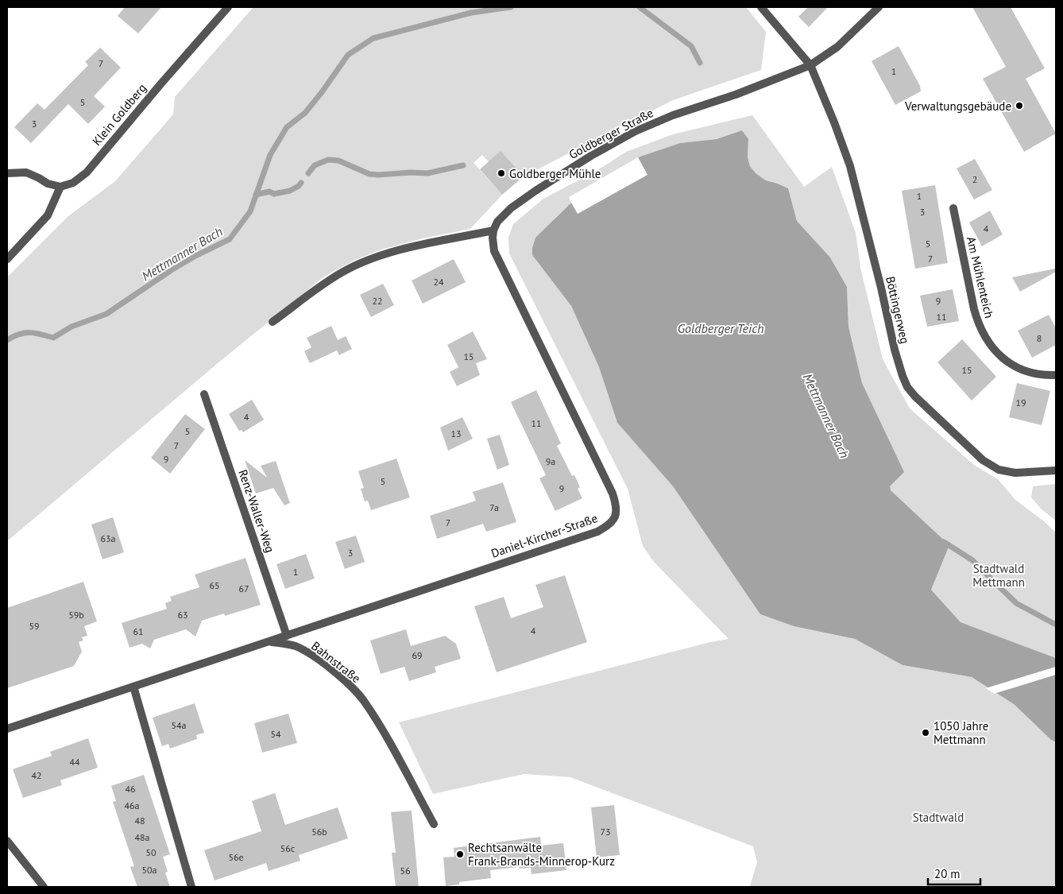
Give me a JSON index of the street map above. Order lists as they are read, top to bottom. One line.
{"streets":{"street":["Klein Goldberg","Goldberger Straße","Am Mühlenteich","Böttingerweg","Renz-Waller-Weg","Daniel-Kircher-Straße","Bahnstraße"]},"crossings":[["Goldberger Straße","Böttingerweg"],["Goldberger Straße","Daniel-Kircher-Straße"],["Renz-Waller-Weg","Daniel-Kircher-Straße"],["Daniel-Kircher-Straße","Bahnstraße"]],"water":["Mettmanner Bach","Goldberger Teich"],"parks":["Stadtwald Mettmann","Stadtwald"],"places":["Verwaltungsgebäude","Goldberger Mühle","1050 Jahre Mettmann","Rechtsanwälte Frank-Brands-Minnerop-Kurz"],"house_numbers":["7","1","5","3","2","1","3","4","5","7","24","22","9","11","8","15","15","19","4","11","5","13","7","9","9a","5","9","7a","7","63a","3","1","65","67","59b","63","59","4","61","69","54a","54","44","42","46","46a","48","56b","73","48a","56c","50","56e","50a","56"],"scale_bar":"20 m"}
